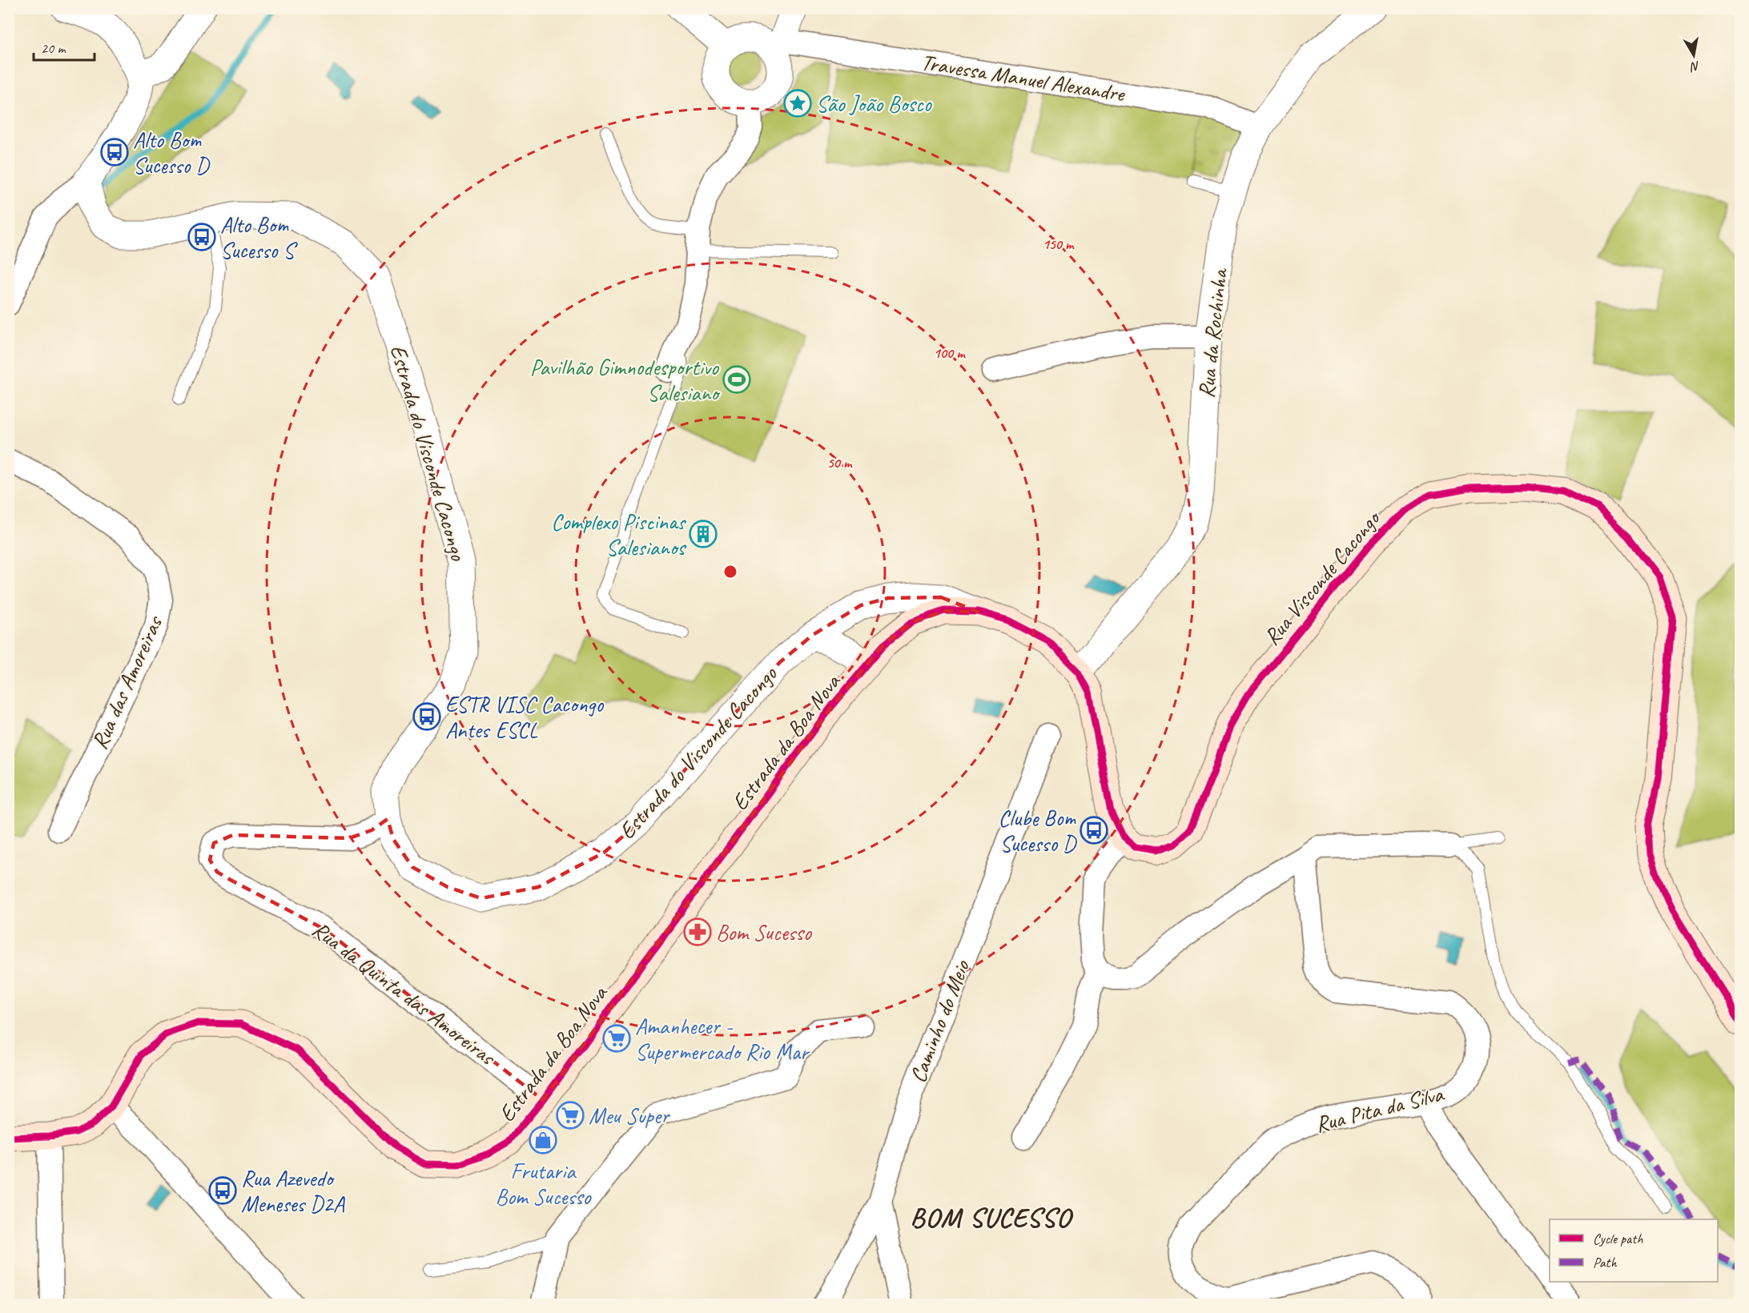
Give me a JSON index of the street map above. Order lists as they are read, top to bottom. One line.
{"streets":{"main road":["Rua Visconde Cacongo","Estrada da Boa Nova"],"street":["Travessa Manuel Alexandre","Rua da Rochinha","Estrada do Visconde Cacongo","Rua das Amoreiras","Rua da Quinta das Amoreiras","Caminho do Meio","Rua Pita da Silva"]},"crossings":[["Travessa Manuel Alexandre","Rua da Rochinha"],["Estrada do Visconde Cacongo","Rua da Quinta das Amoreiras"],["Estrada da Boa Nova","Rua da Quinta das Amoreiras"]],"districts":["BOM SUCESSO"],"places":{"place":["São João Bosco"],"bus stop":["Alto Bom Sucesso D","Alto Bom Sucesso S","ESTR VISC Cacongo Antes ESCL","Clube Bom Sucesso D","Rua Azevedo Meneses D2A"],"sports":["Pavilhão Gimnodesportivo Salesiano"],"building":["Complexo Piscinas Salesianos"],"pharmacy":["Bom Sucesso"],"supermarket":["Amanhecer - Supermercado Rio Mar","Meu Super"],"shop":["Frutaria Bom Sucesso"]},"legend":["Cycle path","Path"],"scale_bar":"20 m","north":"bottom","rings":["150 m","100 m","50 m"]}
